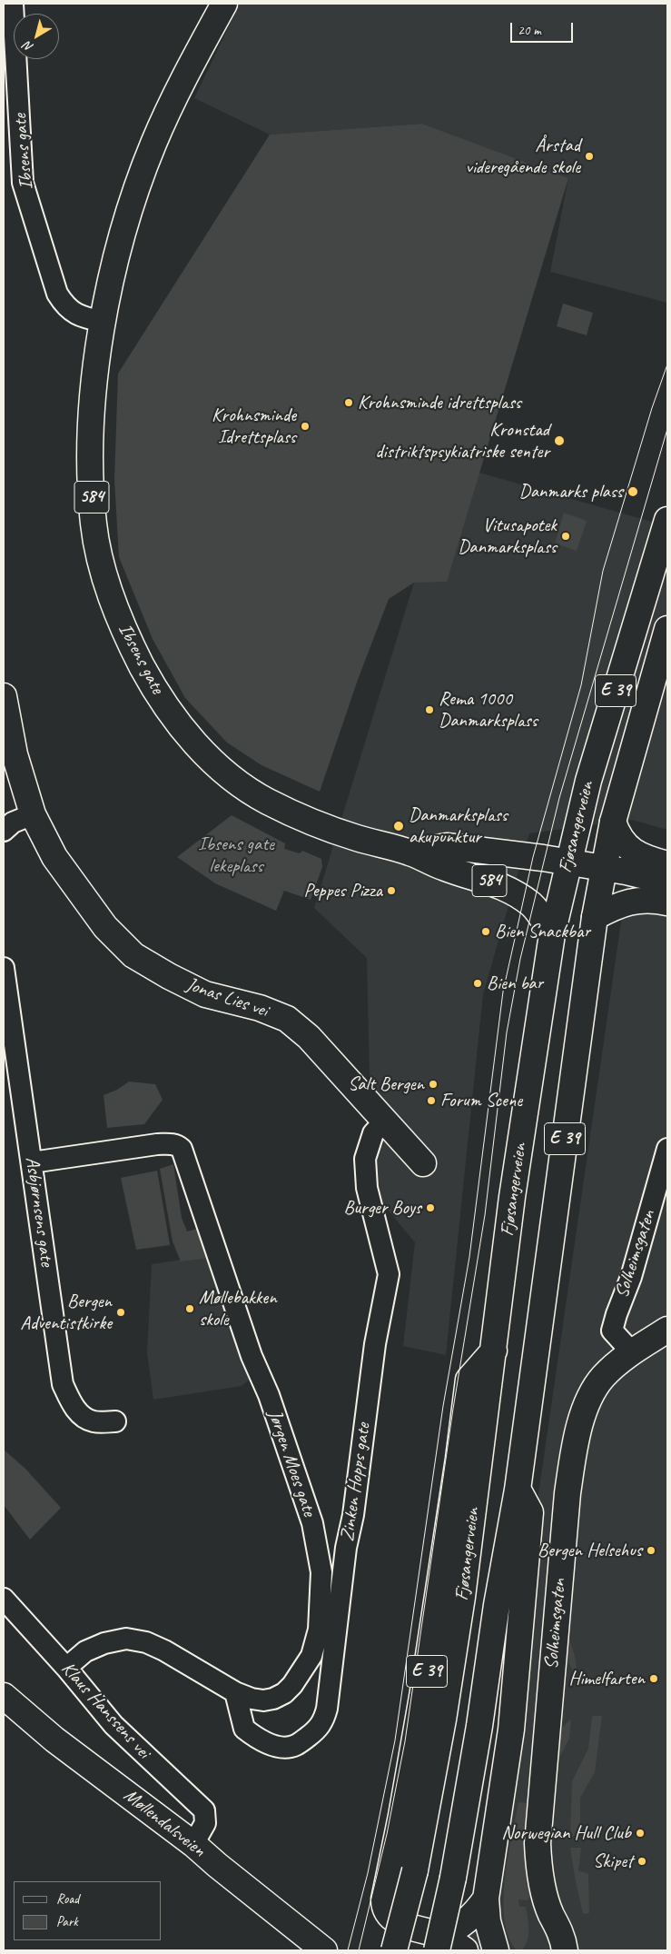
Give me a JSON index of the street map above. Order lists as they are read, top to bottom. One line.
{"streets":{"main road":["Ibsens gate","584","E 39","Fjøsangerveien","Jonas Lies vei","Solheimsgaten","Møllendalsveien"],"street":["Asbjørnsens gate","Jørgen Moes gate","Zinken Hopps gate","Klaus Hanssens vei"]},"crossings":[["Ibsens gate","584"],["Ibsens gate","Fjøsangerveien"],["584","Fjøsangerveien"],["E 39","Fjøsangerveien"],["Jonas Lies vei","Zinken Hopps gate"],["Asbjørnsens gate","Jørgen Moes gate"],["Jørgen Moes gate","Zinken Hopps gate"],["Jørgen Moes gate","Klaus Hanssens vei"],["Klaus Hanssens vei","Møllendalsveien"]],"parks":["Ibsens gate lekeplass"],"places":["Årstad videregående skole","Krohnsminde idrettsplass","Krohnsminde Idrettsplass","Kronstad distriktspsykiatriske senter","Danmarks plass","Vitusapotek Danmarksplass","Rema 1000 Danmarksplass","Danmarksplass akupunktur","Peppes Pizza","Bien Snackbar","Bien bar","Salt Bergen","Forum Scene","Burger Boys","Møllebakken skole","Bergen Adventistkirke","Bergen Helsehus","Himelfarten","Norwegian Hull Club","Skipet"],"legend":["Road","Park"],"scale_bar":"20 m","north":"bottom left"}
